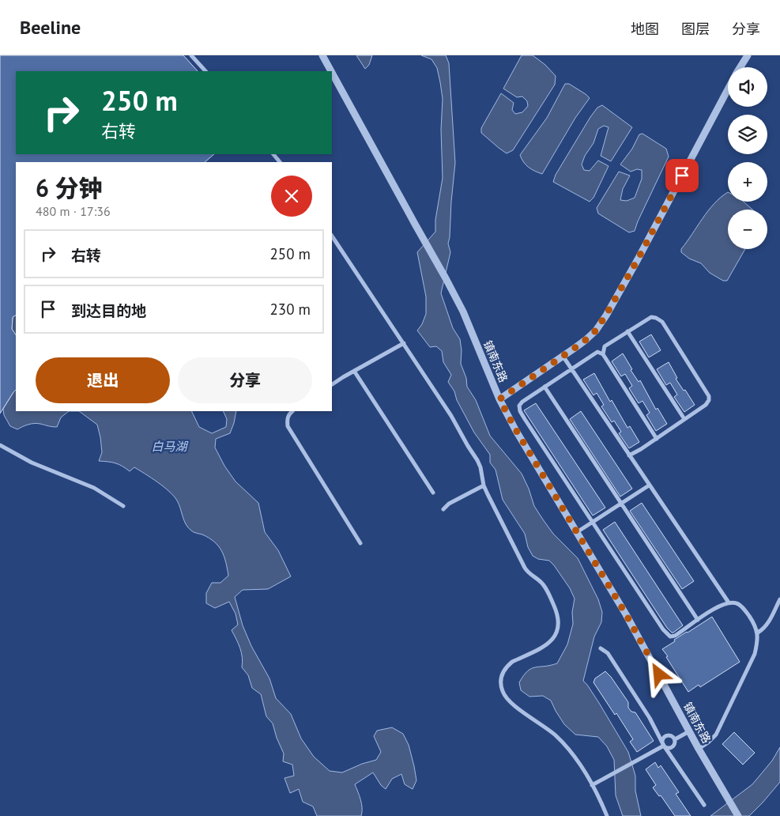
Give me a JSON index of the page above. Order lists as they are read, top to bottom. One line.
{"streets":{"street":["镇南东路"]},"water":["白马湖"],"page":{"header":"Beeline","nav":["地图","图层","分享"],"map_buttons":["+","−"],"turn":["250 m","右转"],"heading":["6 分钟","480 m · 17:36"],"list":[{"name":"右转","value":"250 m"},{"name":"到达目的地","value":"230 m"}],"buttons":["退出","分享"]}}
